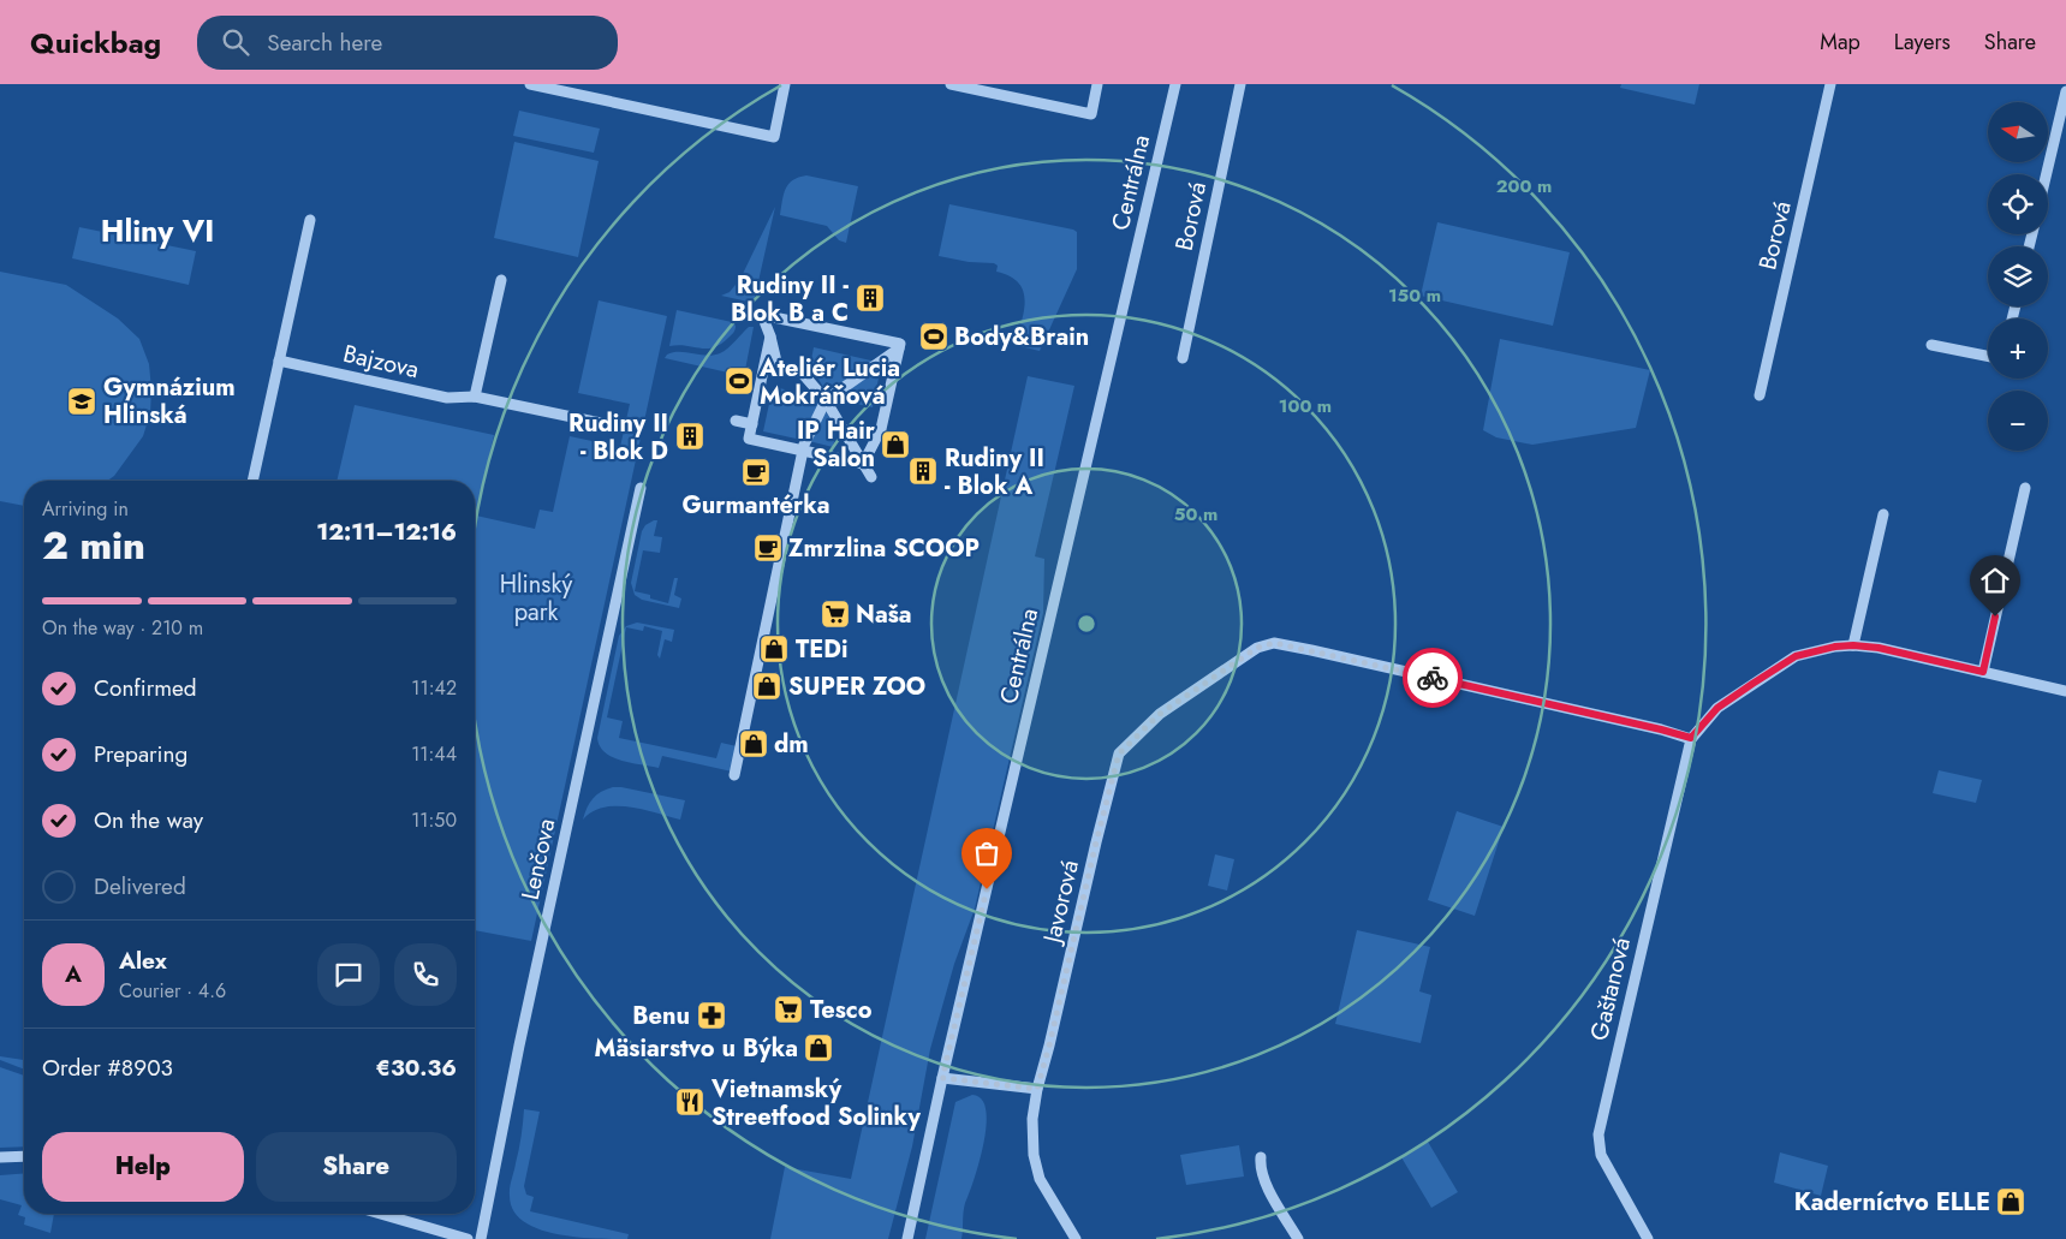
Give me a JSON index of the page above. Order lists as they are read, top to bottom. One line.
{"streets":{"street":["Centrálna","Borová","Bajzova","Lenčova","Javorová","Gaštanová"]},"crossings":[["Javorová","Gaštanová"]],"districts":["Hliny VI"],"parks":["Hlinský park"],"places":{"building":["Rudiny II - Blok B a C","Rudiny II - Blok D","Rudiny II - Blok A"],"sports":["Body&Brain","Ateliér Lucia Mokráňová"],"school or university":["Gymnázium Hlinská"],"shop":["IP Hair Salon","TEDi","SUPER ZOO","dm","Mäsiarstvo u Býka","Kaderníctvo ELLE"],"cafe":["Gurmantérka","Zmrzlina SCOOP"],"supermarket":["Naša","Tesco"],"pharmacy":["Benu"],"restaurant":["Vietnamský Streetfood Solinky"]},"north":"left","page":{"header":"Quickbag","search":"Search here","nav":["Map","Layers","Share"],"map_buttons":["+","−"],"heading":["2 min","Arriving in","12:11–12:16"],"panel":["Alex","Courier · 4.6","Order #8903","€30.36"],"bar":"On the way · 210 m","list":[["Confirmed","11:42"],["Preparing","11:44"],["On the way","11:50"],"Delivered"],"round":"A","buttons":["Help","Share"]},"rings":["200 m","150 m","100 m","50 m"]}
